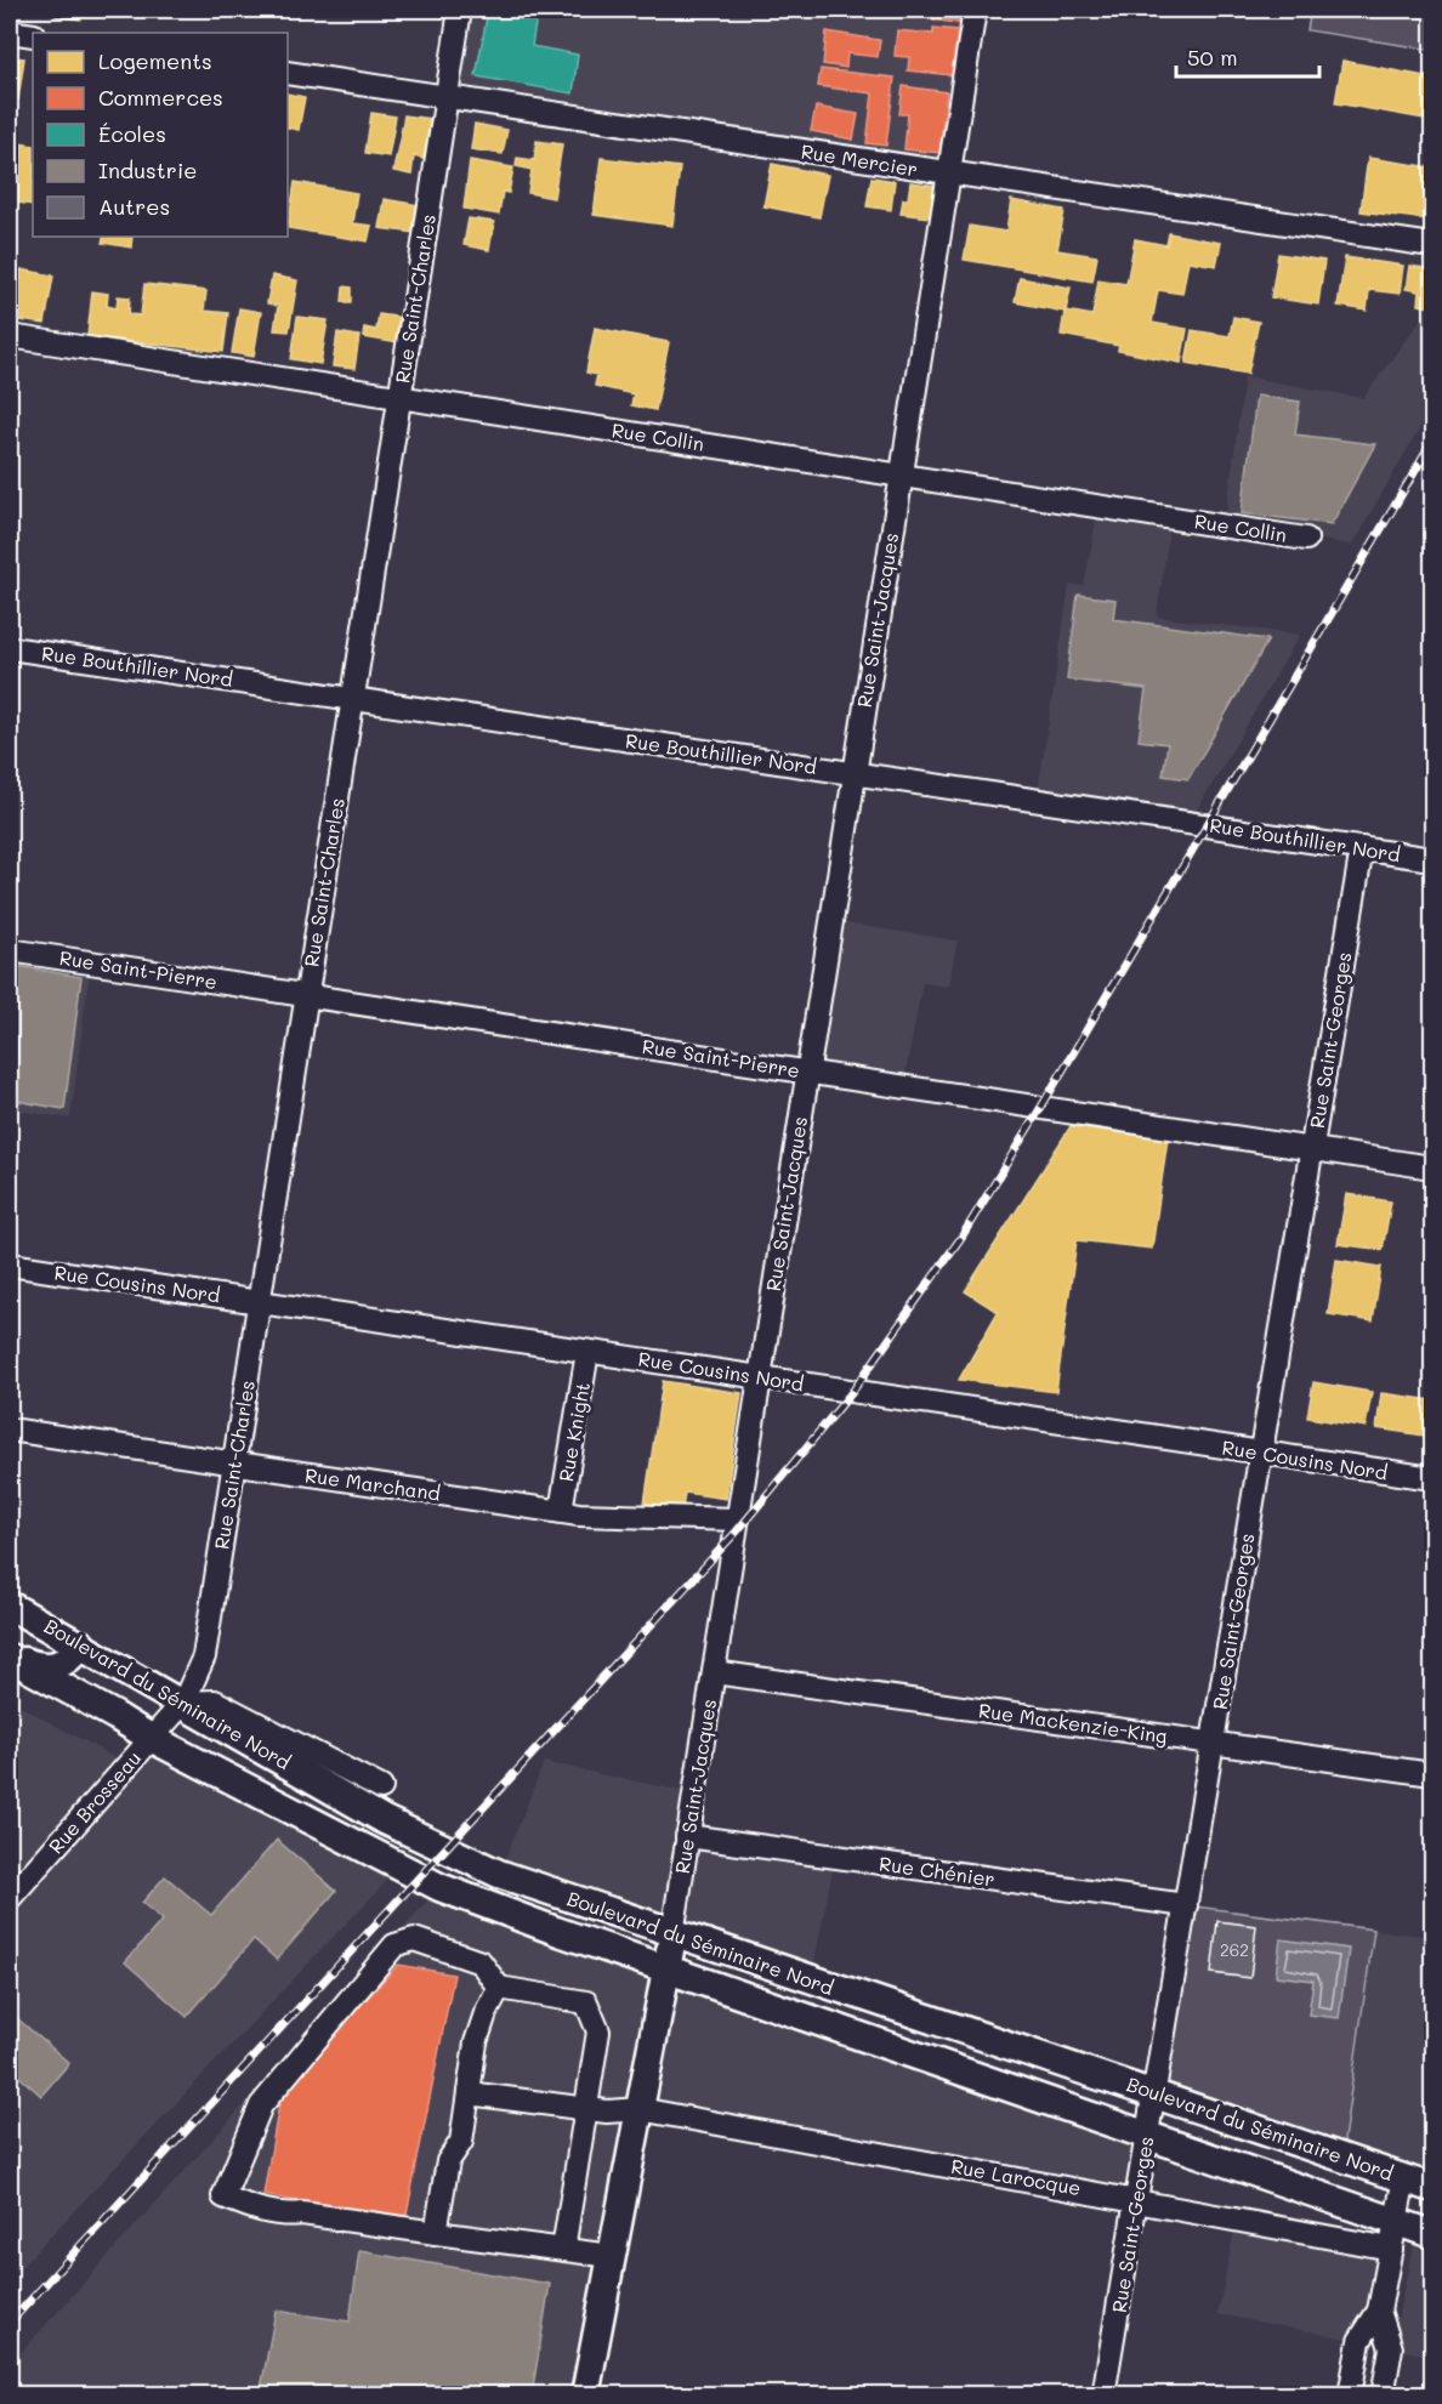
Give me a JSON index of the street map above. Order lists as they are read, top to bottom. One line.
{"streets":{"main road":["Rue Saint-Jacques","Boulevard du Séminaire Nord"],"street":["Rue Mercier","Rue Saint-Charles","Rue Collin","Rue Bouthillier Nord","Rue Saint-Pierre","Rue Saint-Georges","Rue Cousins Nord","Rue Knight","Rue Marchand","Rue Mackenzie-King","Rue Brosseau","Rue Chénier","Rue Larocque"]},"crossings":[["Rue Mercier","Rue Saint-Charles"],["Rue Mercier","Rue Saint-Jacques"],["Rue Saint-Charles","Rue Collin"],["Rue Saint-Charles","Rue Bouthillier Nord"],["Rue Saint-Charles","Rue Saint-Pierre"],["Rue Saint-Charles","Rue Cousins Nord"],["Rue Saint-Charles","Rue Marchand"],["Rue Saint-Charles","Boulevard du Séminaire Nord"],["Rue Saint-Charles","Rue Brosseau"],["Rue Collin","Rue Saint-Jacques"],["Rue Saint-Jacques","Rue Bouthillier Nord"],["Rue Saint-Jacques","Rue Saint-Pierre"],["Rue Saint-Jacques","Rue Cousins Nord"],["Rue Saint-Jacques","Rue Marchand"],["Rue Saint-Jacques","Boulevard du Séminaire Nord"],["Rue Saint-Jacques","Rue Mackenzie-King"],["Rue Saint-Jacques","Rue Chénier"],["Rue Saint-Jacques","Rue Larocque"],["Rue Bouthillier Nord","Rue Saint-Georges"],["Rue Saint-Pierre","Rue Saint-Georges"],["Rue Saint-Georges","Rue Cousins Nord"],["Rue Saint-Georges","Boulevard du Séminaire Nord"],["Rue Saint-Georges","Rue Mackenzie-King"],["Rue Saint-Georges","Rue Chénier"],["Rue Saint-Georges","Rue Larocque"],["Rue Cousins Nord","Rue Knight"],["Rue Knight","Rue Marchand"],["Boulevard du Séminaire Nord","Rue Brosseau"]],"house_numbers":["262"],"legend":["Logements","Commerces","Écoles","Industrie","Autres"],"scale_bar":"50 m"}
